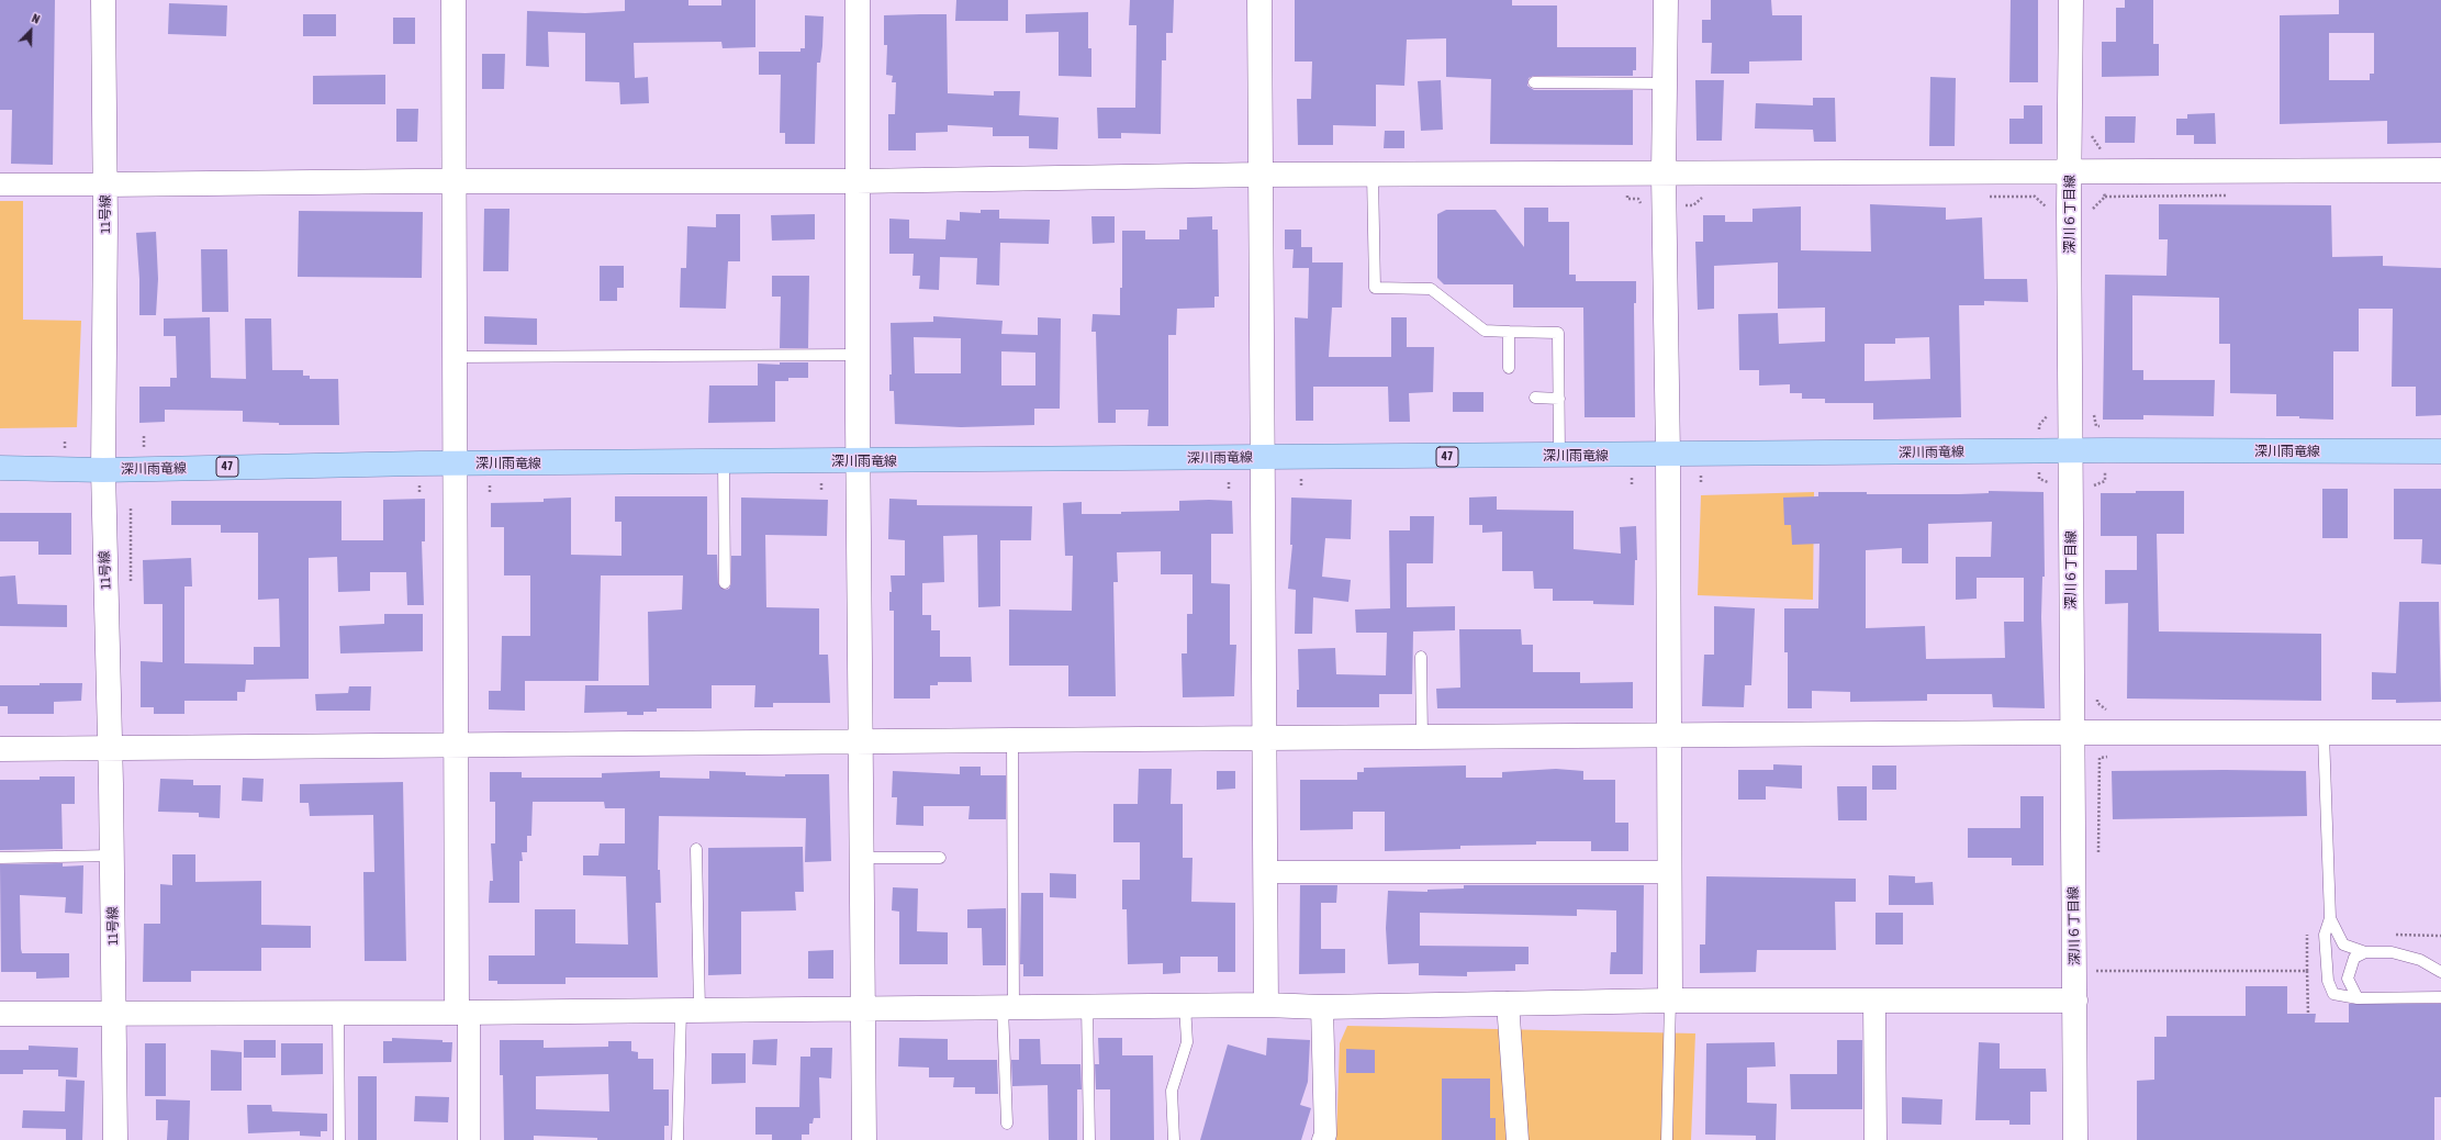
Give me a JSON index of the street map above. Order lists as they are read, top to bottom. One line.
{"streets":{"main road":["深川雨竜線","47"],"street":["11号線","深川６丁目線"]},"crossings":[["11号線","深川雨竜線"],["深川６丁目線","深川雨竜線"]],"north":"top right"}
